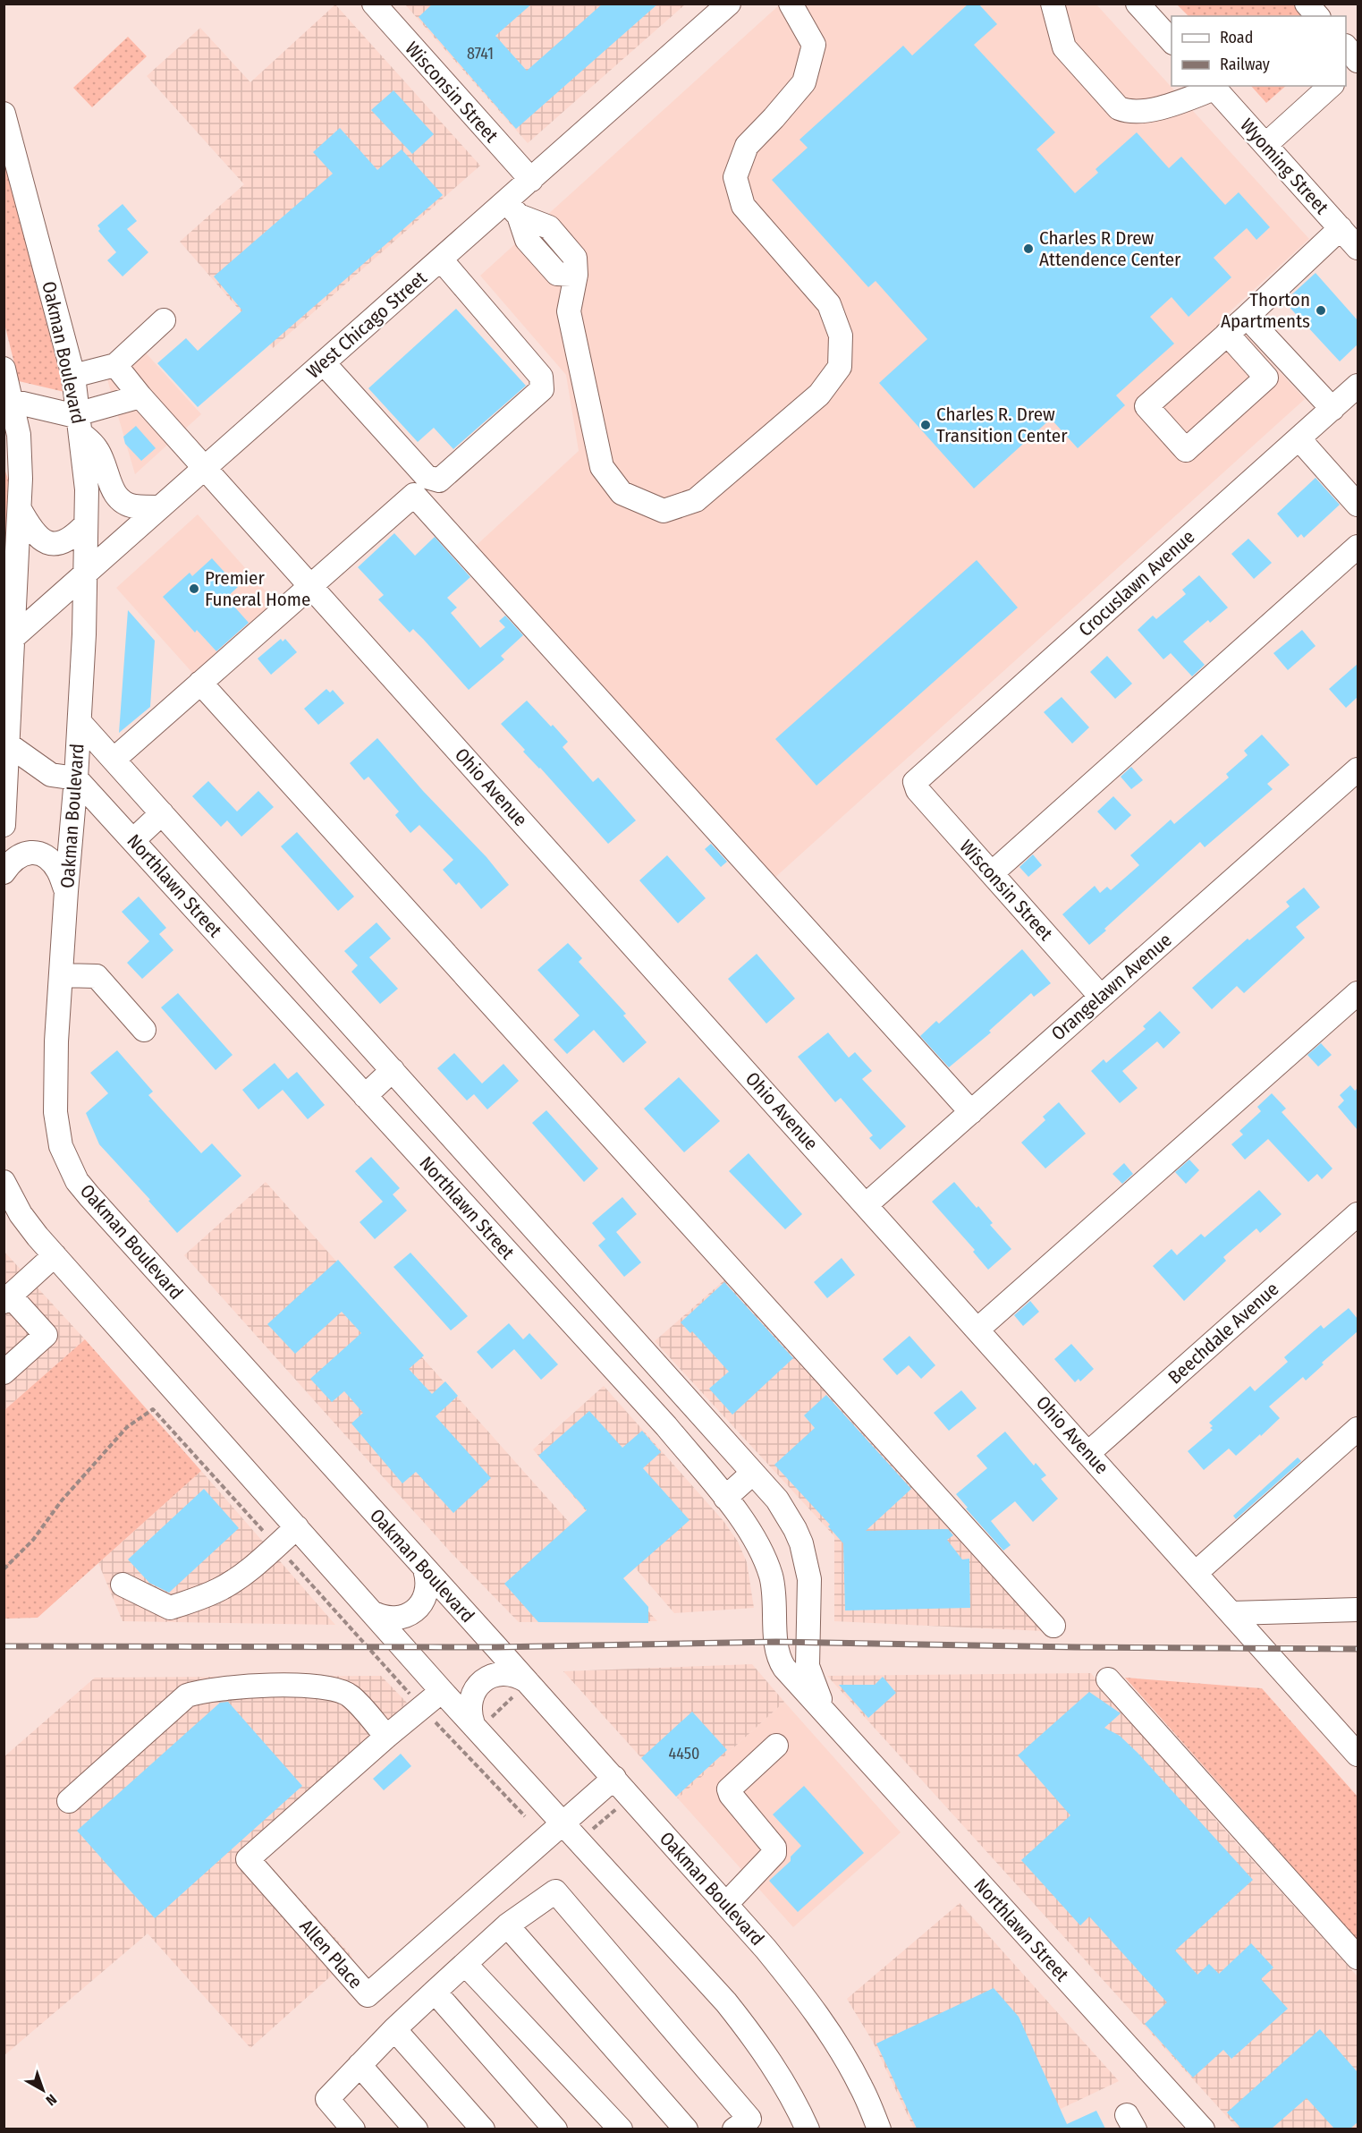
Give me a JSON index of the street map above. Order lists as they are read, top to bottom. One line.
{"streets":{"street":["Wisconsin Street","Wyoming Street","West Chicago Street","Oakman Boulevard","Crocuslawn Avenue","Ohio Avenue","Northlawn Street","Orangelawn Avenue","Beechdale Avenue","Allen Place"]},"crossings":[["Wisconsin Street","West Chicago Street"],["Wisconsin Street","Crocuslawn Avenue"],["Wisconsin Street","Orangelawn Avenue"],["West Chicago Street","Oakman Boulevard"],["West Chicago Street","Ohio Avenue"],["Oakman Boulevard","Northlawn Street"],["Oakman Boulevard","Allen Place"],["Ohio Avenue","Orangelawn Avenue"],["Ohio Avenue","Beechdale Avenue"]],"places":["Charles R Drew Attendence Center","Thorton Apartments","Charles R. Drew Transition Center","Premier Funeral Home"],"house_numbers":["8741","4450"],"legend":["Road","Railway"],"north":"bottom right"}
